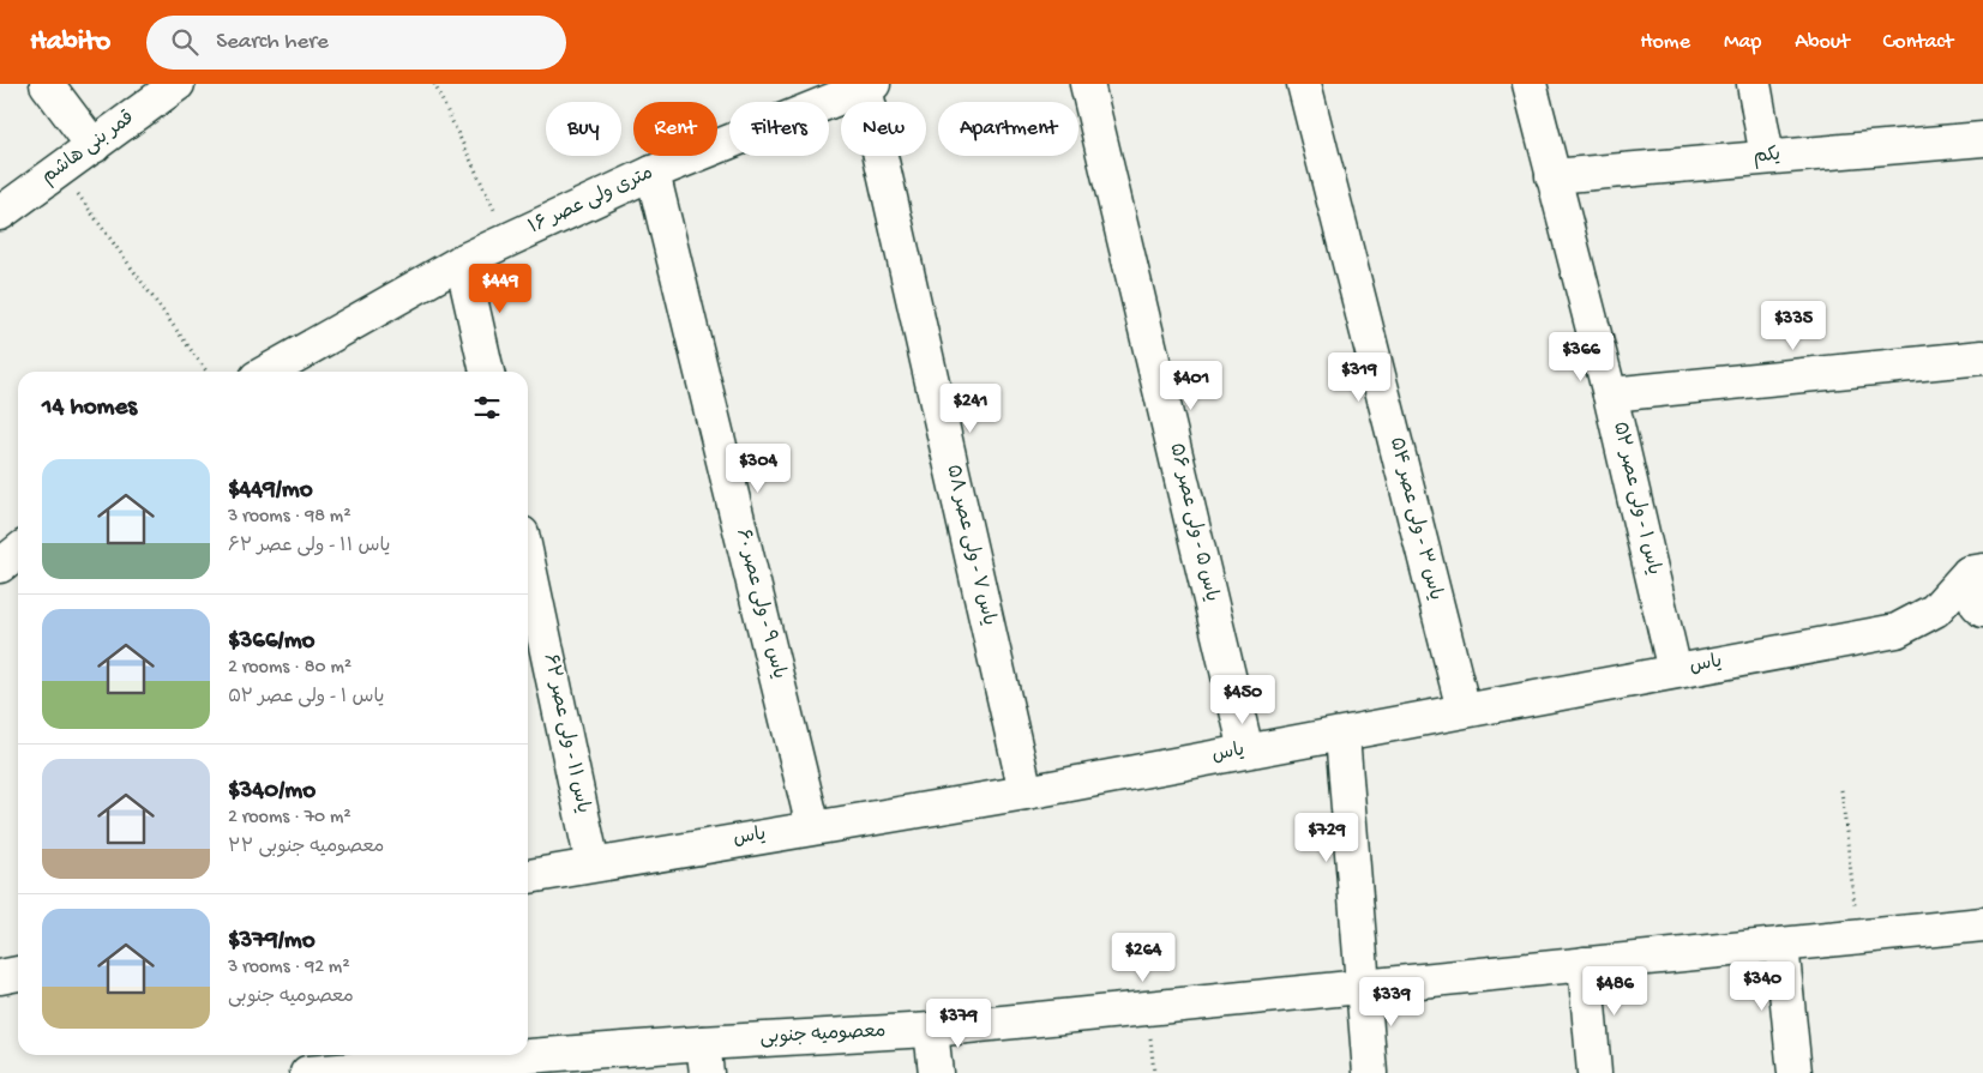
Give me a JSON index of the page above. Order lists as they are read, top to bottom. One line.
{"streets":{"street":["قمر بنی هاشم","یکم","۱۶ متری ولی عصر","یاس ۱ - ولی عصر ۵۲","یاس ۳ - ولی عصر ۵۴","یاس ۵ - ولی عصر ۵۶","یاس ۷ - ولی عصر ۵۸","یاس ۹ - ولی عصر ۶۰","یاس","یاس ۱۱ - ولی عصر ۶۲","معصومیه جنوبی"]},"crossings":[["یکم","یاس ۱ - ولی عصر ۵۲"],["۱۶ متری ولی عصر","یاس ۷ - ولی عصر ۵۸"],["۱۶ متری ولی عصر","یاس ۹ - ولی عصر ۶۰"],["یاس ۱ - ولی عصر ۵۲","یاس"],["یاس ۳ - ولی عصر ۵۴","یاس"],["یاس ۵ - ولی عصر ۵۶","یاس"],["یاس ۷ - ولی عصر ۵۸","یاس"],["یاس ۹ - ولی عصر ۶۰","یاس"],["یاس","یاس ۱۱ - ولی عصر ۶۲"]],"page":{"header":"Habito","search":"Search here","nav":["Home","Map","About","Contact"],"chip":["Buy","Rent","Filters","New","Apartment"],"price":["$449","$335","$366","$319","$401","$241","$304","$450","$729","$264","$340","$486","$339","$379"],"heading":"14 homes","list":[{"name":"$449/mo","note":"3 rooms · 98 m² · یاس ۱۱ - ولی عصر ۶۲"},{"name":"$366/mo","note":"2 rooms · 80 m² · یاس ۱ - ولی عصر ۵۲"},{"name":"$340/mo","note":"2 rooms · 70 m² · معصومیه جنوبی ۲۲"},{"name":"$379/mo","note":"3 rooms · 92 m² · معصومیه جنوبی"}]}}
